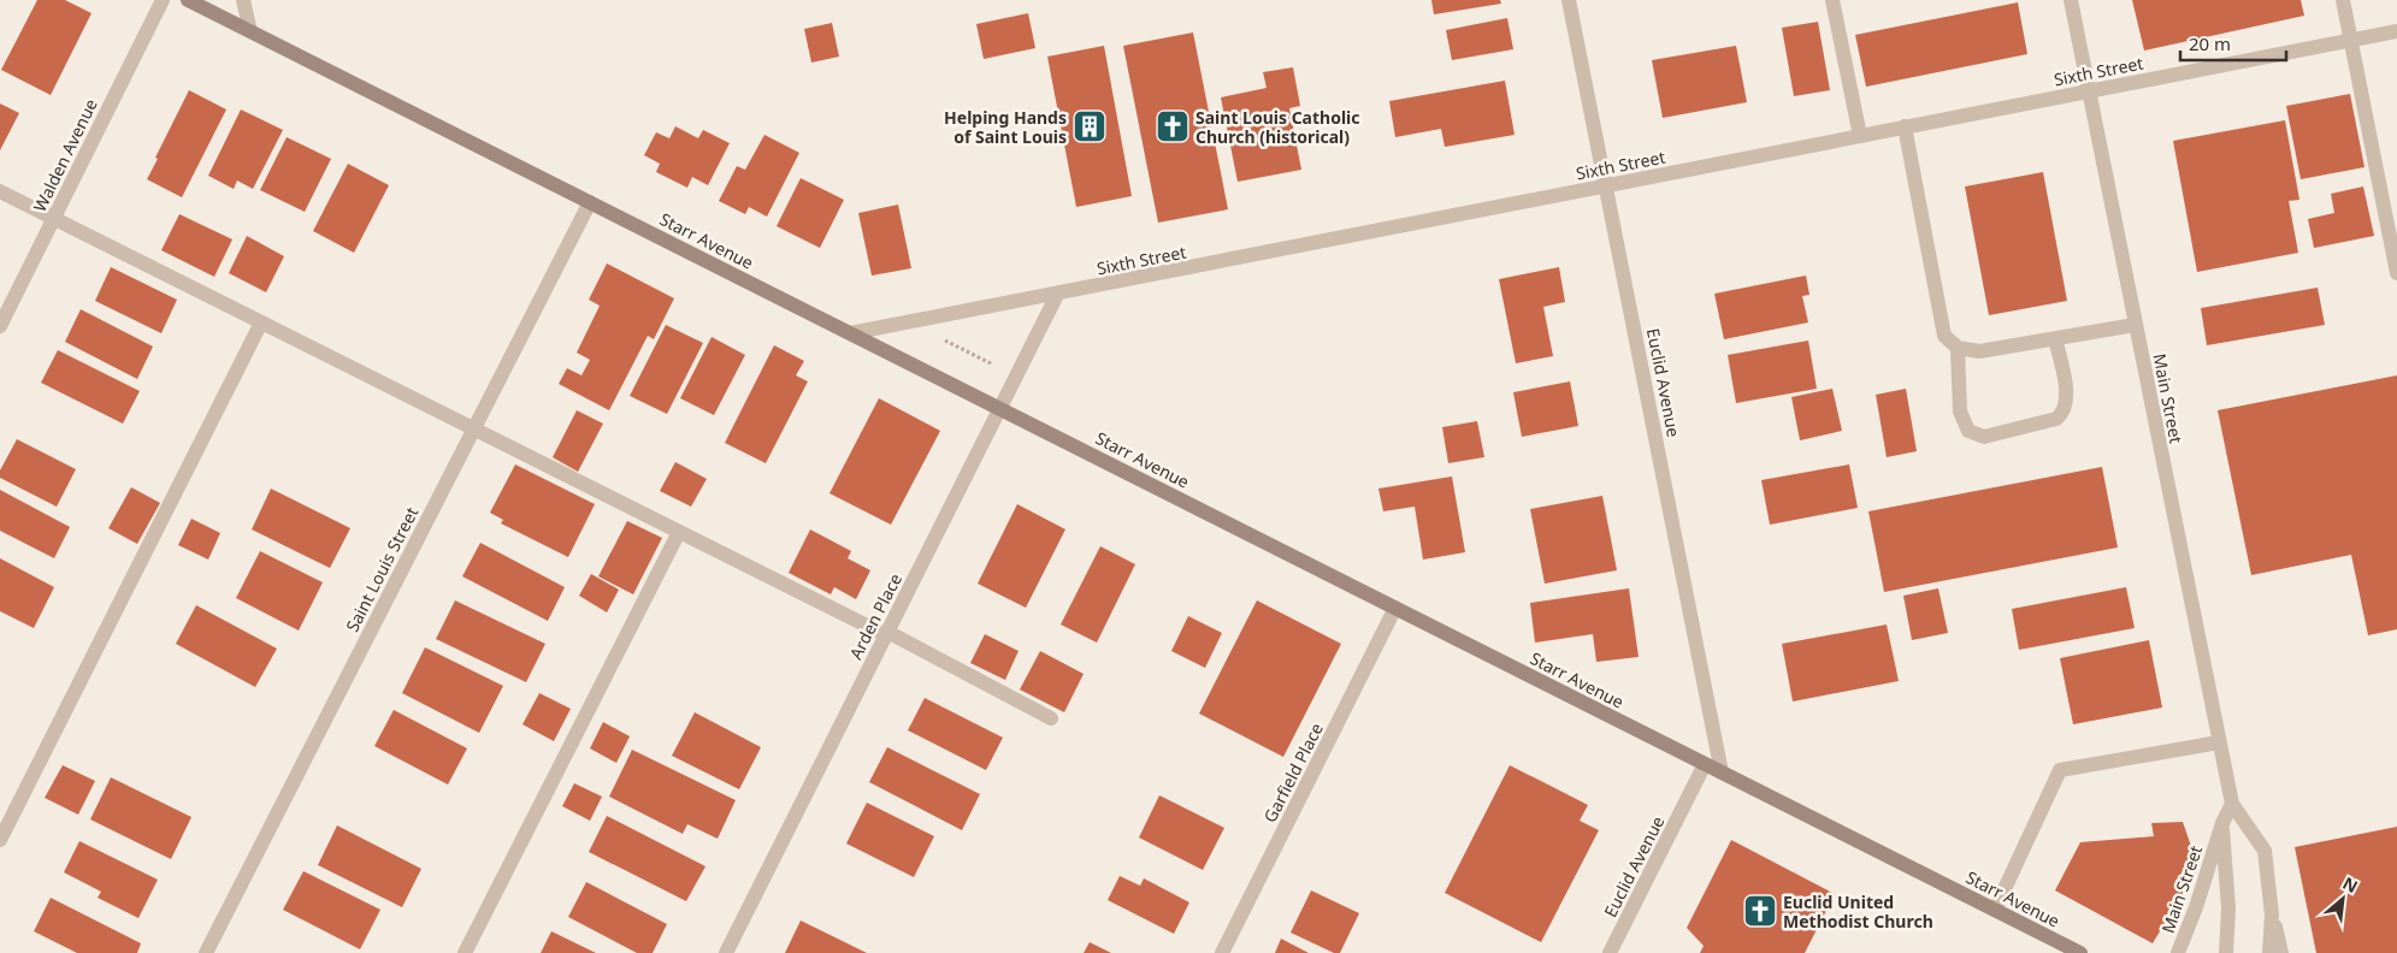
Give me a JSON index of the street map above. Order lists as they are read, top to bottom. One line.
{"streets":{"main road":["Starr Avenue"],"street":["Sixth Street","Walden Avenue","Euclid Avenue","Main Street","Saint Louis Street","Arden Place","Garfield Place"]},"crossings":[["Sixth Street","Starr Avenue"],["Sixth Street","Euclid Avenue"],["Sixth Street","Main Street"],["Sixth Street","Arden Place"],["Starr Avenue","Euclid Avenue"],["Starr Avenue","Saint Louis Street"],["Starr Avenue","Arden Place"],["Starr Avenue","Garfield Place"]],"places":{"building":["Helping Hands of Saint Louis"],"church":["Saint Louis Catholic Church (historical)","Euclid United Methodist Church"]},"scale_bar":"20 m","north":"top right"}
